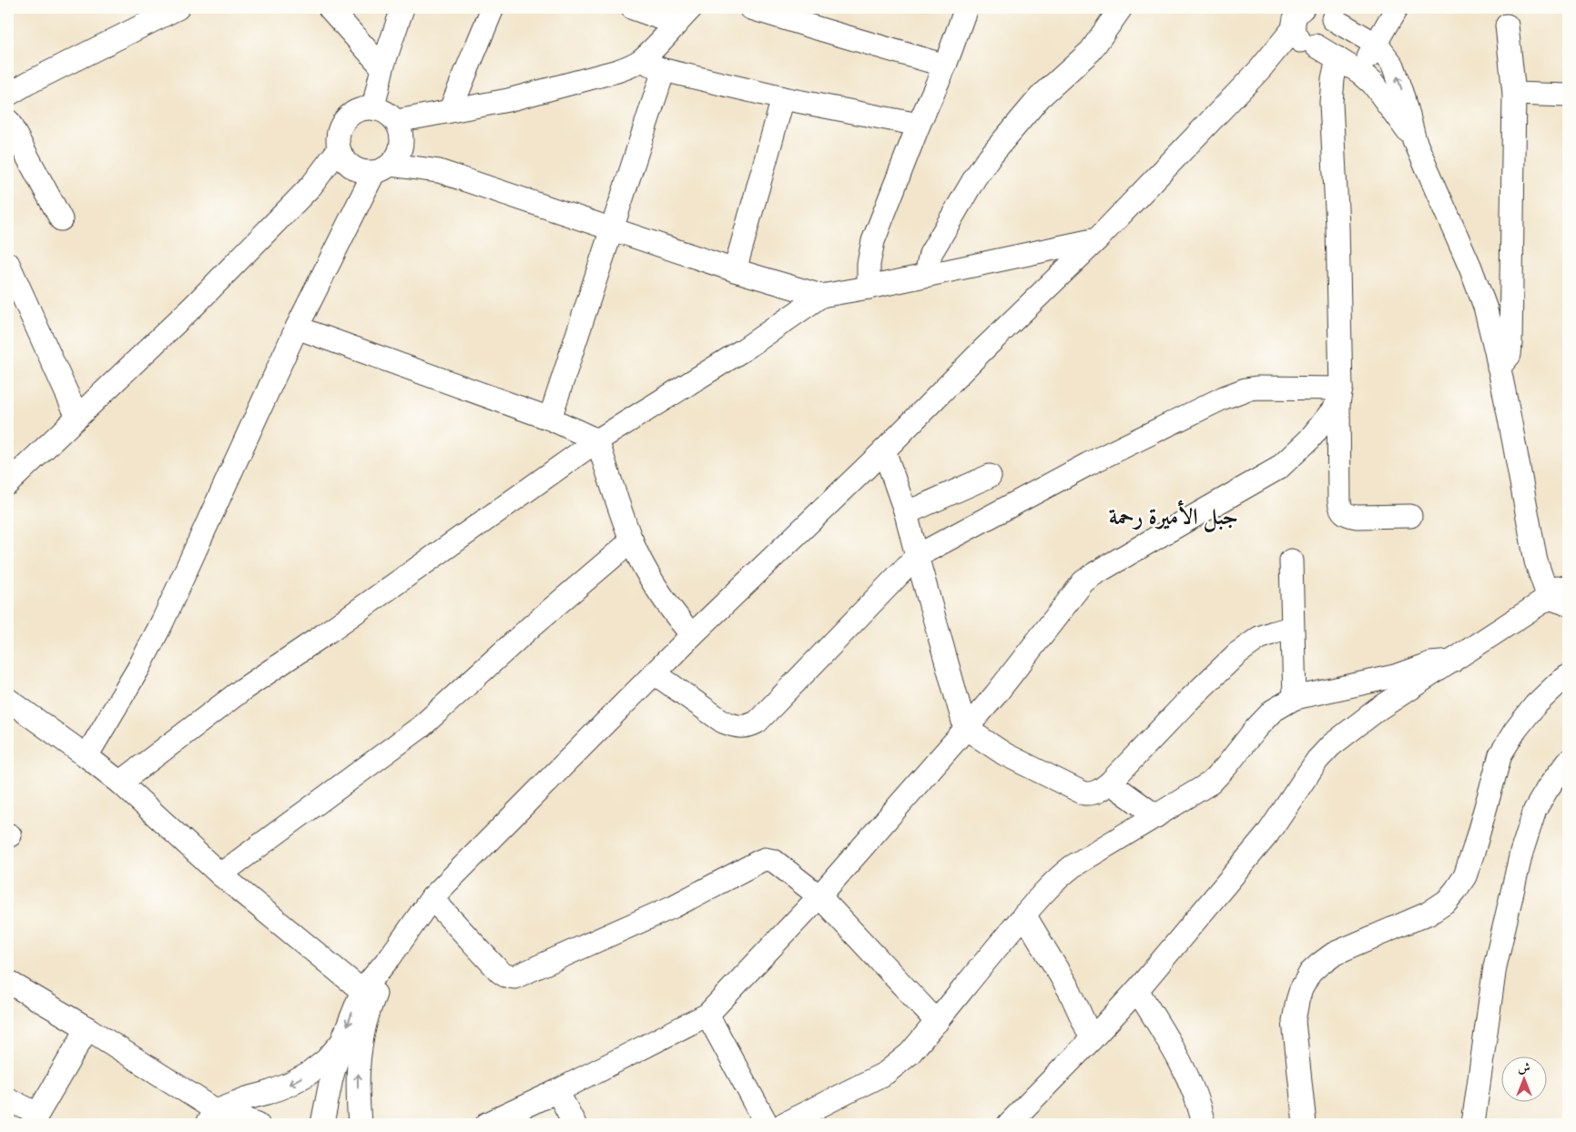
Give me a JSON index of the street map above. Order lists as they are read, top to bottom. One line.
{"districts":["جبل الأميرة رحمة"],"north":"top"}
